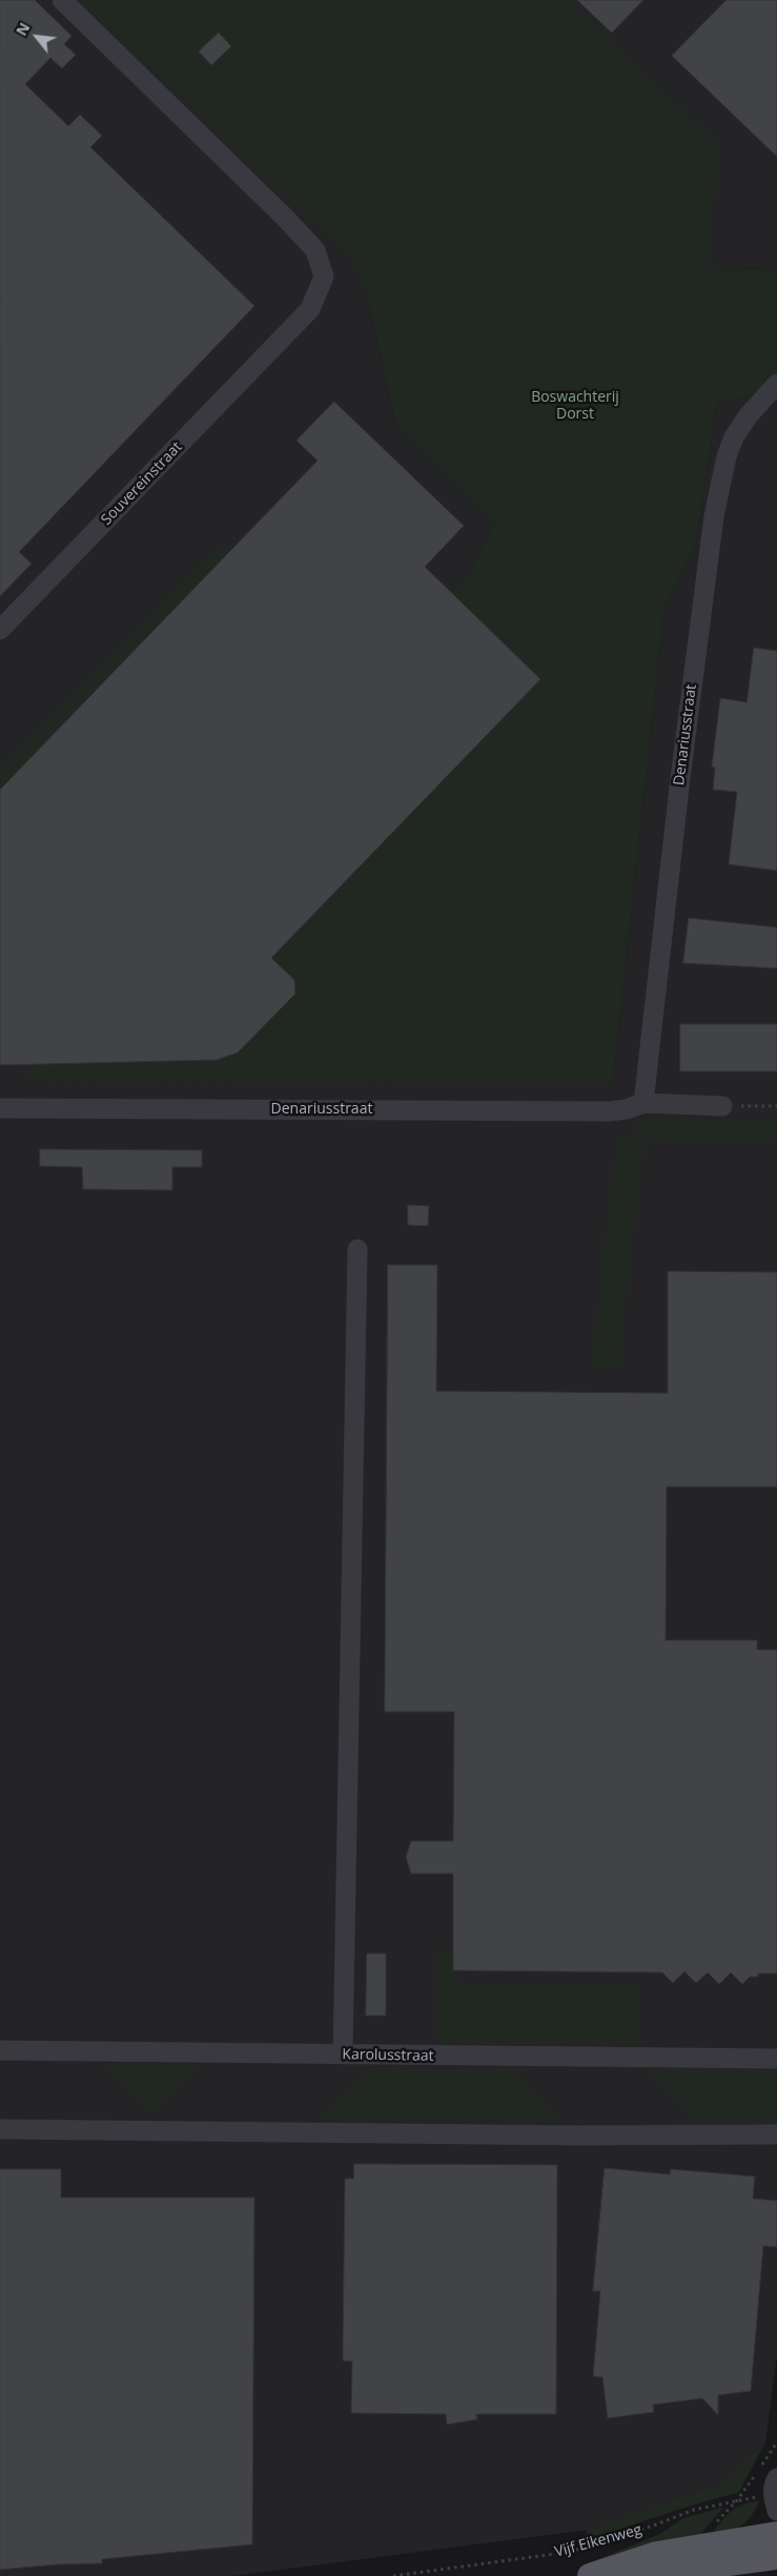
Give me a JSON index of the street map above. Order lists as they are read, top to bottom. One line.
{"streets":{"main road":["Vijf Eikenweg"],"street":["Souvereinstraat","Denariusstraat","Karolusstraat"]},"parks":["Boswachterij Dorst"],"north":"top left"}
